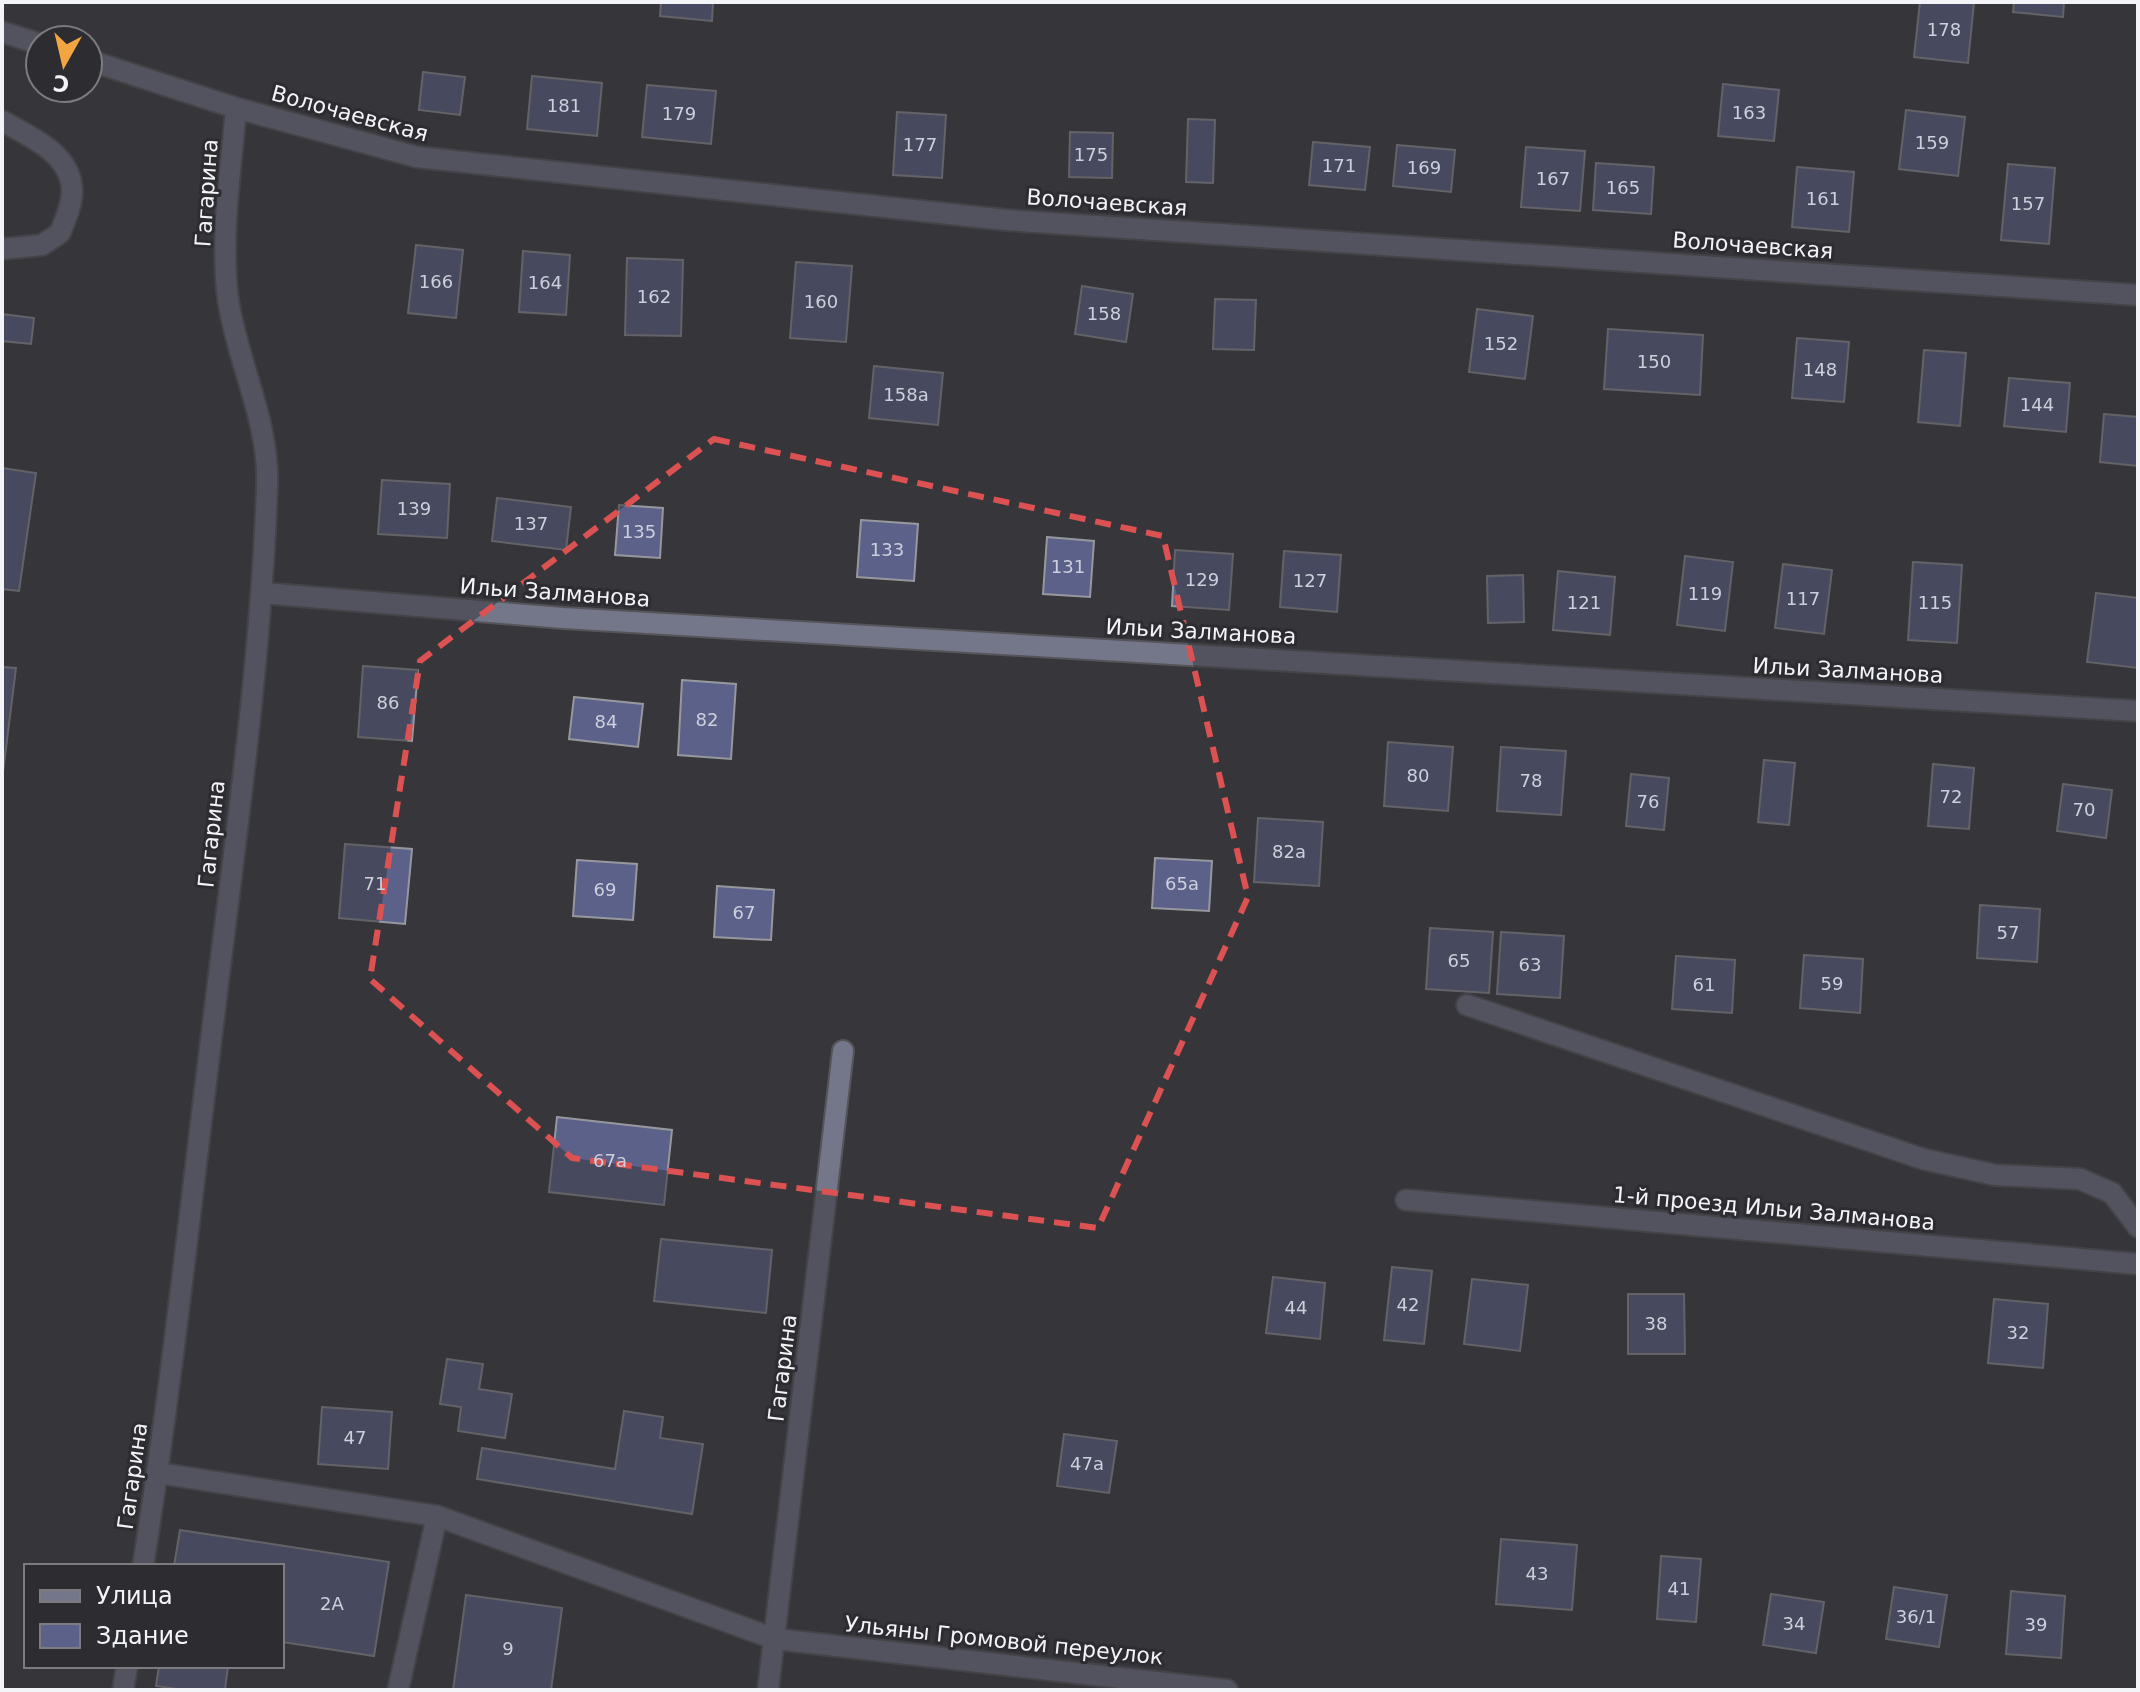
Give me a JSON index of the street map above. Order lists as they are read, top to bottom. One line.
{"streets":{"street":["Волочаевская","Гагарина","Ильи Залманова","1-й проезд Ильи Залманова","Ульяны Громовой переулок"]},"crossings":[["Волочаевская","Гагарина"],["Гагарина","Ильи Залманова"],["Гагарина","Ульяны Громовой переулок"]],"house_numbers":["178","181","163","179","159","177","175","171","169","167","165","161","157","166","164","162","160","158","152","150","148","158а","144","139","137","135","133","131","129","127","119","117","121","115","86","82","84","80","78","72","76","70","82а","71","65а","69","67","57","65","63","59","61","67а","42","44","38","32","47","47а","43","41","2А","36/1","34","39","9"],"legend":["Улица","Здание"],"north":"bottom"}
